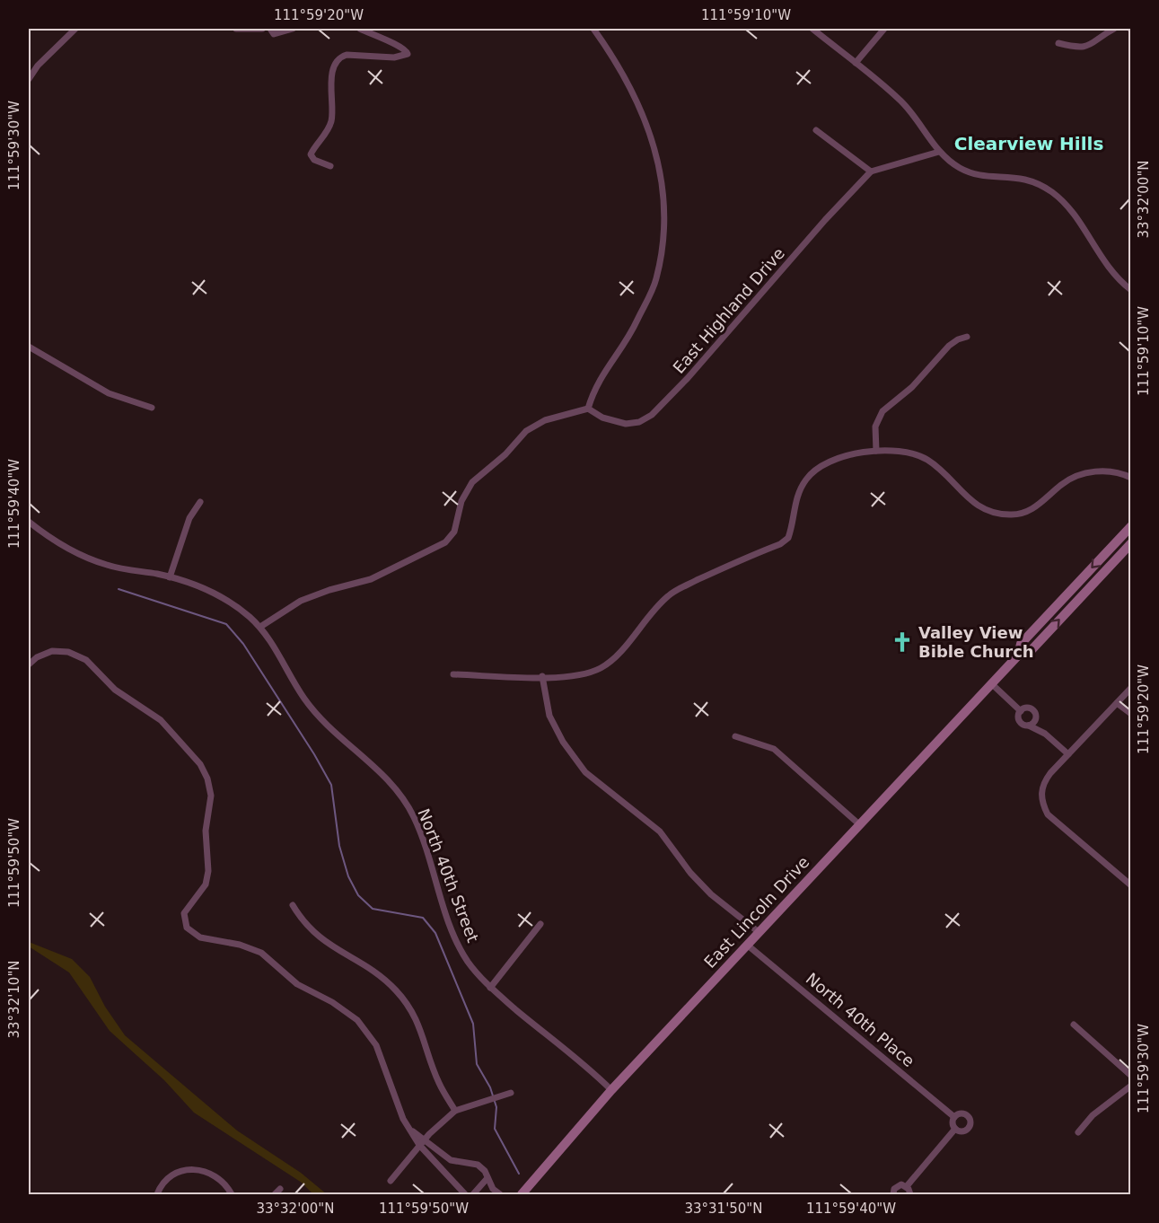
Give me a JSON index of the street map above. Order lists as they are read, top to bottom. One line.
{"streets":{"main road":["East Lincoln Drive"],"street":["East Highland Drive","North 40th Street","North 40th Place"]},"crossings":[["North 40th Street","East Lincoln Drive"],["East Lincoln Drive","North 40th Place"]],"districts":["Clearview Hills"],"places":{"church":["Valley View Bible Church"]},"coordinates":["111°59'20\"W","111°59'10\"W","111°59'30\"W","33°32'00\"N","111°59'40\"W","111°59'50\"W","33°32'10\"N","33°31'50\"N"]}
